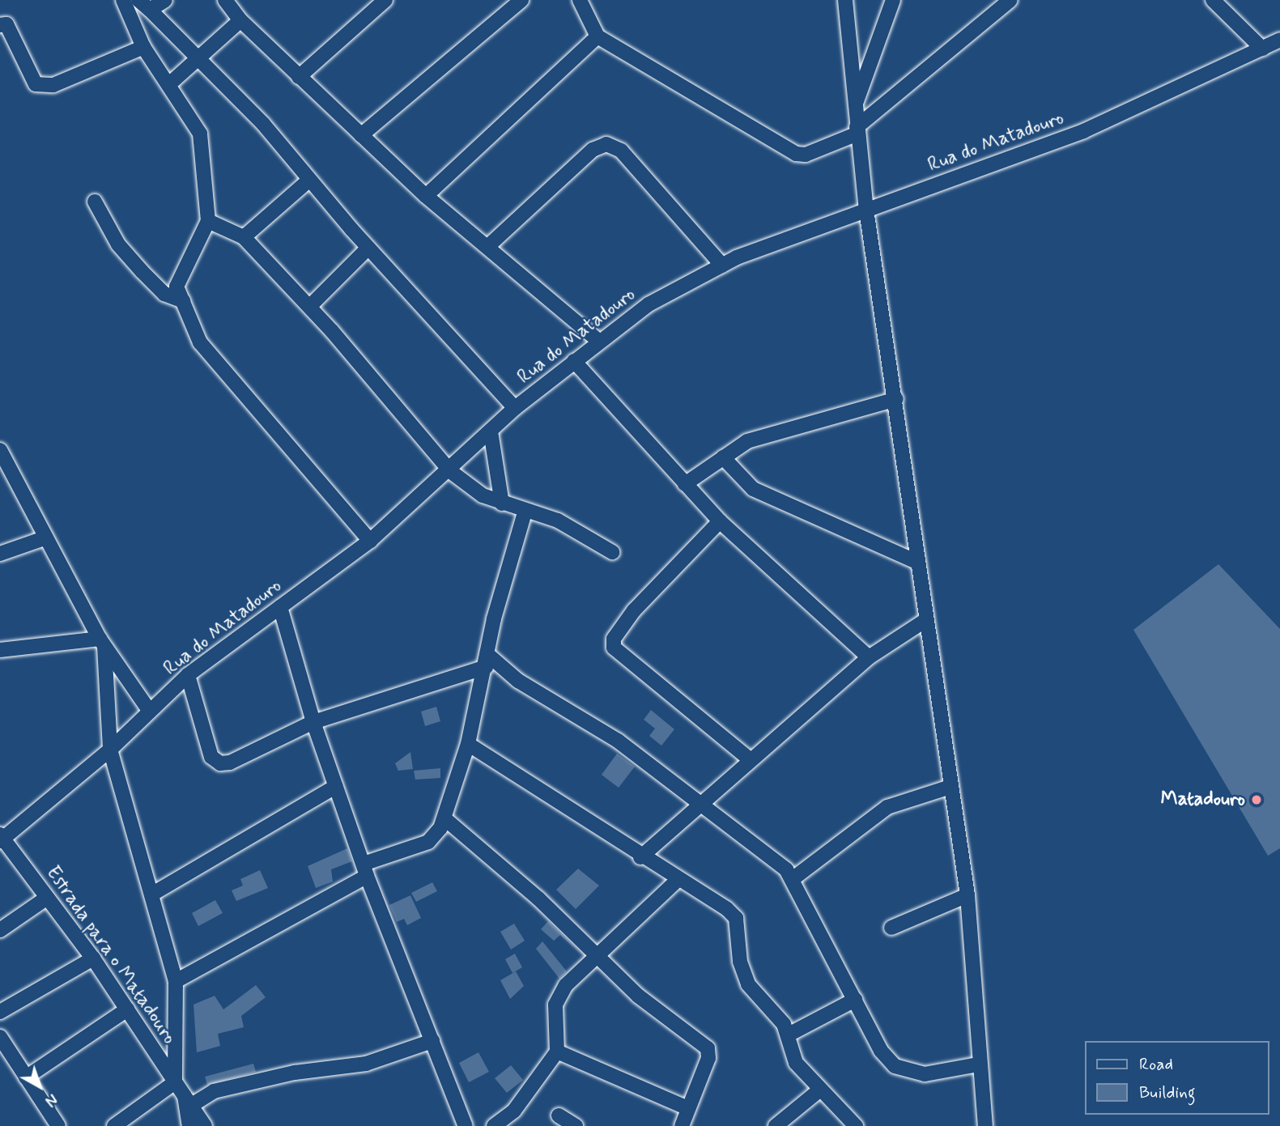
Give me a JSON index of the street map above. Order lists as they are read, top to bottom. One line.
{"streets":{"street":["Rua do Matadouro","Estrada para o Matadouro"]},"crossings":[["Rua do Matadouro","Estrada para o Matadouro"]],"places":["Matadouro"],"legend":["Road","Building"],"north":"bottom right"}
